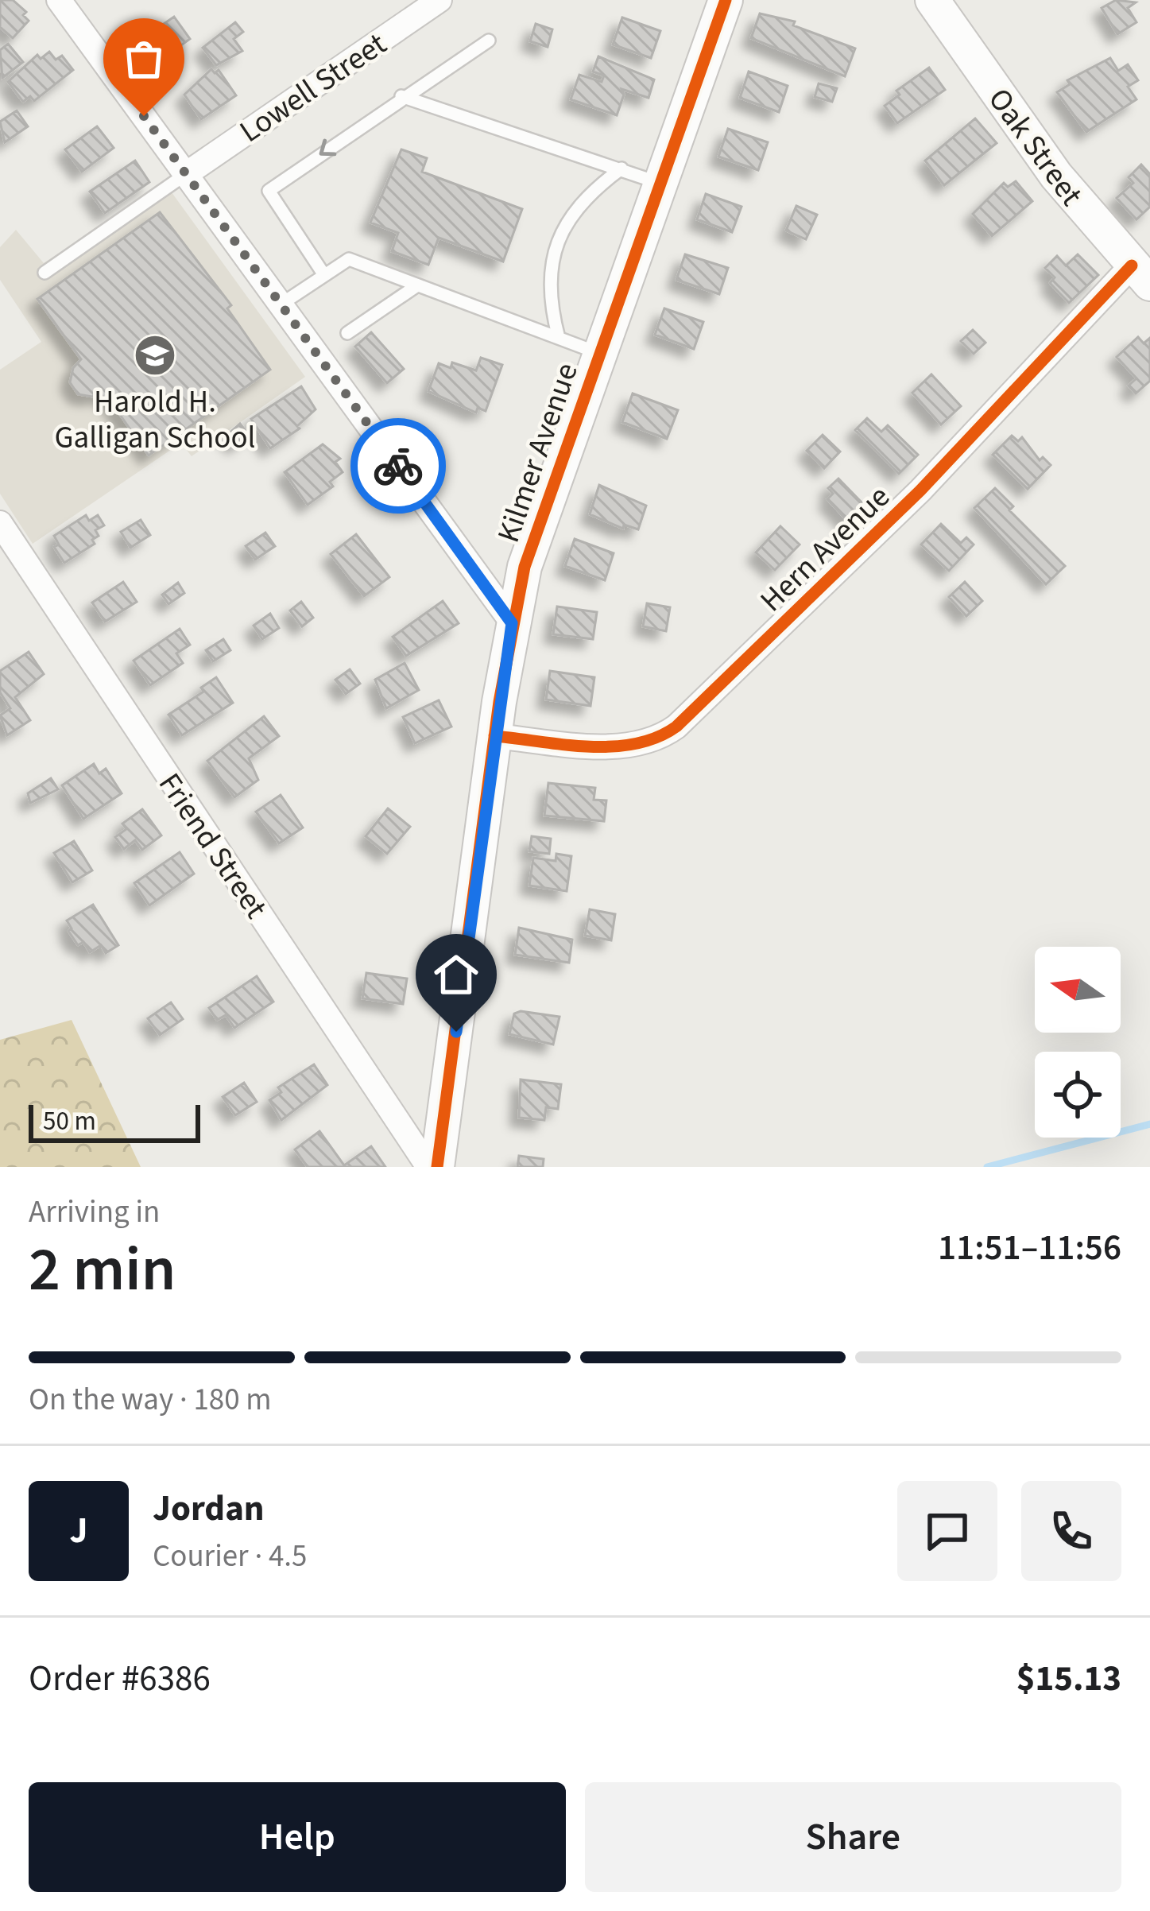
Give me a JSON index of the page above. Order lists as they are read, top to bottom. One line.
{"streets":{"street":["Lowell Street","Oak Street","Kilmer Avenue","Hern Avenue","Friend Street"]},"crossings":[["Oak Street","Hern Avenue"],["Kilmer Avenue","Hern Avenue"]],"places":{"school or university":["Harold H. Galligan School"]},"scale_bar":"50 m","north":"left","page":{"scale":"50 m","heading":["2 min","Arriving in","11:51–11:56"],"panel":["Jordan","Courier · 4.5","Order #6386","$15.13"],"bar":"On the way · 180 m","round":"J","buttons":["Help","Share"]}}
